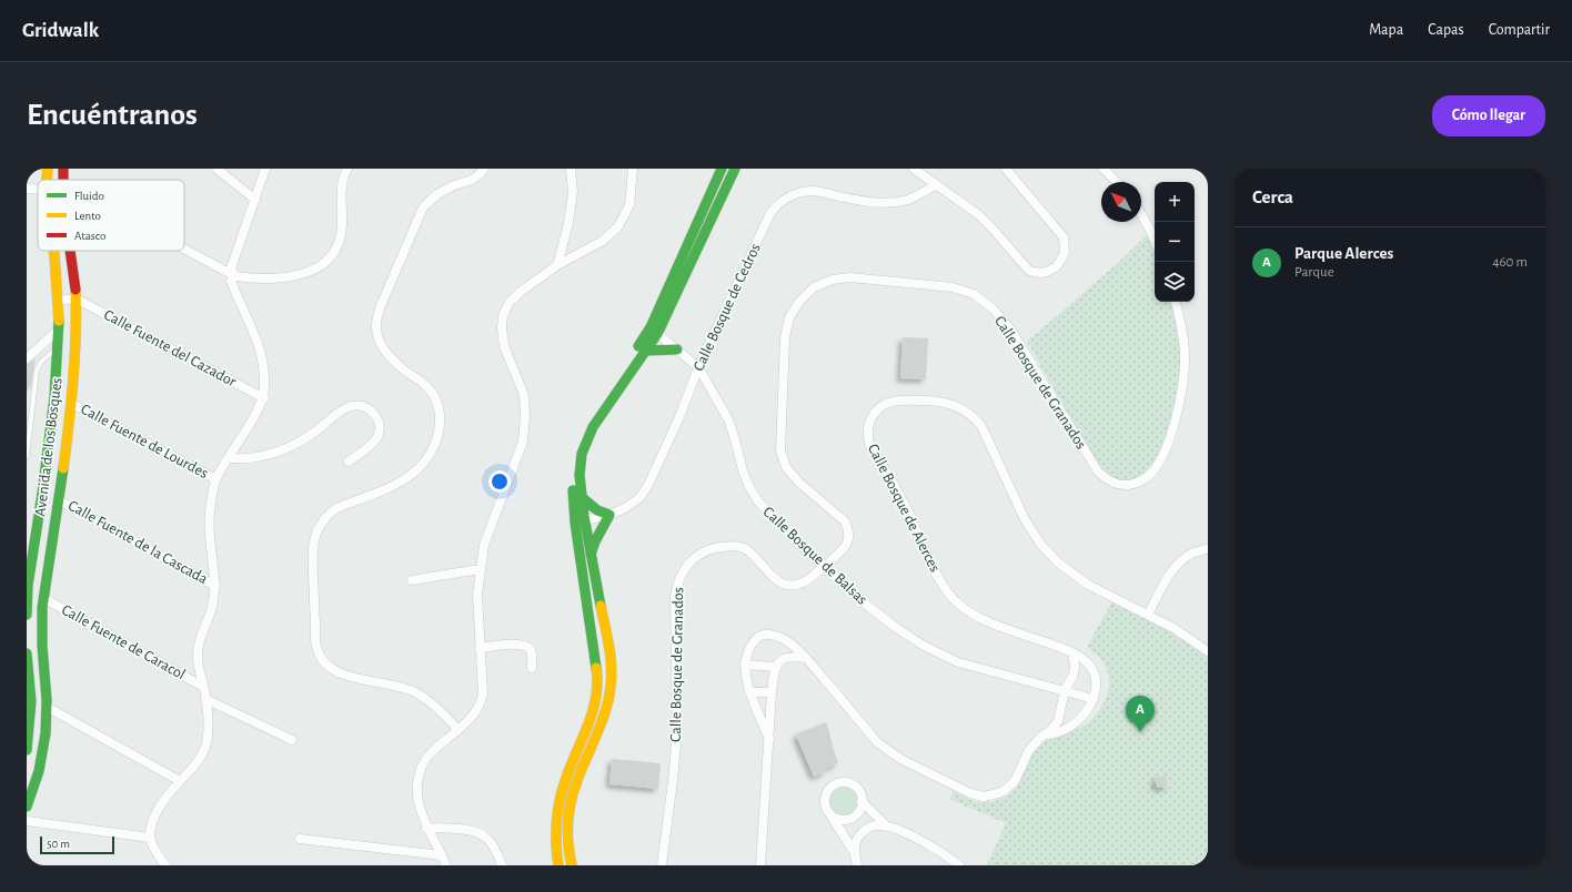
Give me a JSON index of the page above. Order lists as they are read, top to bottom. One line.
{"streets":{"street":["Calle Bosque de Cedros","Calle Fuente del Cazador","Calle Bosque de Granados","Calle Fuente de Lourdes","Avenida de los Bosques","Calle Bosque de Alerces","Calle Fuente de la Cascada","Calle Bosque de Balsas","Calle Fuente de Caracol"]},"crossings":[["Calle Bosque de Cedros","Calle Bosque de Balsas"],["Calle Fuente del Cazador","Avenida de los Bosques"],["Calle Bosque de Granados","Calle Bosque de Balsas"],["Calle Fuente de Lourdes","Avenida de los Bosques"],["Avenida de los Bosques","Calle Fuente de la Cascada"],["Avenida de los Bosques","Calle Fuente de Caracol"],["Calle Bosque de Alerces","Calle Bosque de Balsas"]],"legend":["Fluido","Lento","Atasco"],"scale_bar":"50 m","north":"top left","page":{"header":"Gridwalk","nav":["Mapa","Capas","Compartir"],"buttons":"Cómo llegar","title":"Encuéntranos","heading":"Cerca","map_buttons":["+","−"],"list":[{"mark":"A","name":"Parque Alerces","note":"Parque","value":"460 m"}],"pins":"A","scale":"50 m"}}
